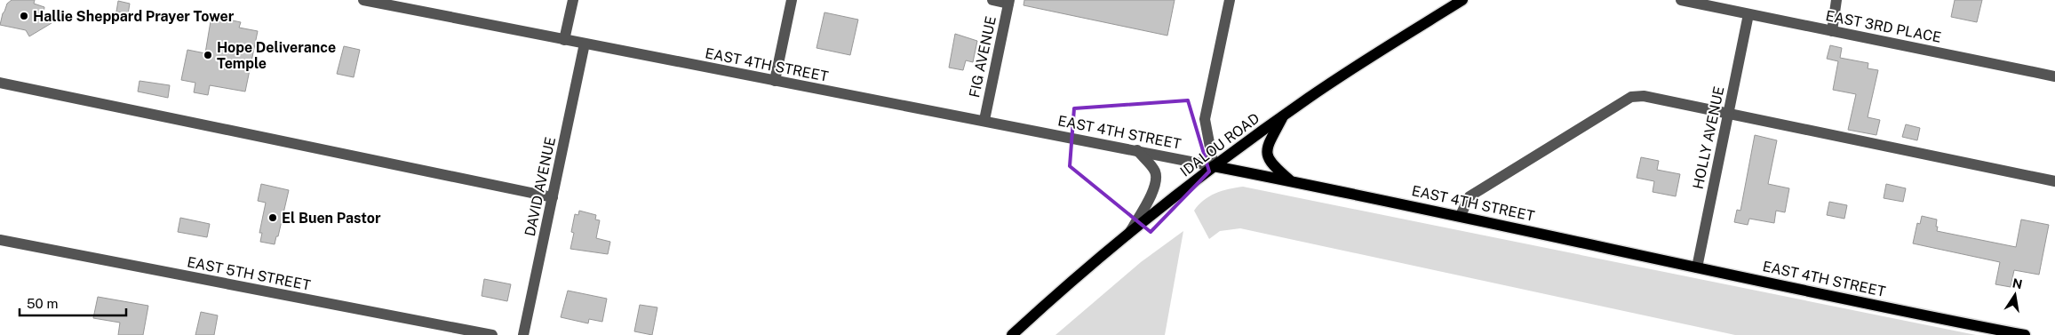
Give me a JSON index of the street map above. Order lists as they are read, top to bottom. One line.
{"streets":{"main road":["EAST 4TH STREET","IDALOU ROAD"],"street":["EAST 3RD PLACE","FIG AVENUE","HOLLY AVENUE","DAVID AVENUE","EAST 5TH STREET"]},"crossings":[["EAST 3RD PLACE","HOLLY AVENUE"],["FIG AVENUE","EAST 4TH STREET"],["EAST 4TH STREET","HOLLY AVENUE"],["EAST 4TH STREET","IDALOU ROAD"],["EAST 4TH STREET","DAVID AVENUE"]],"places":["Hallie Sheppard Prayer Tower","Hope Deliverance Temple","El Buen Pastor"],"scale_bar":"50 m","north":"top"}
